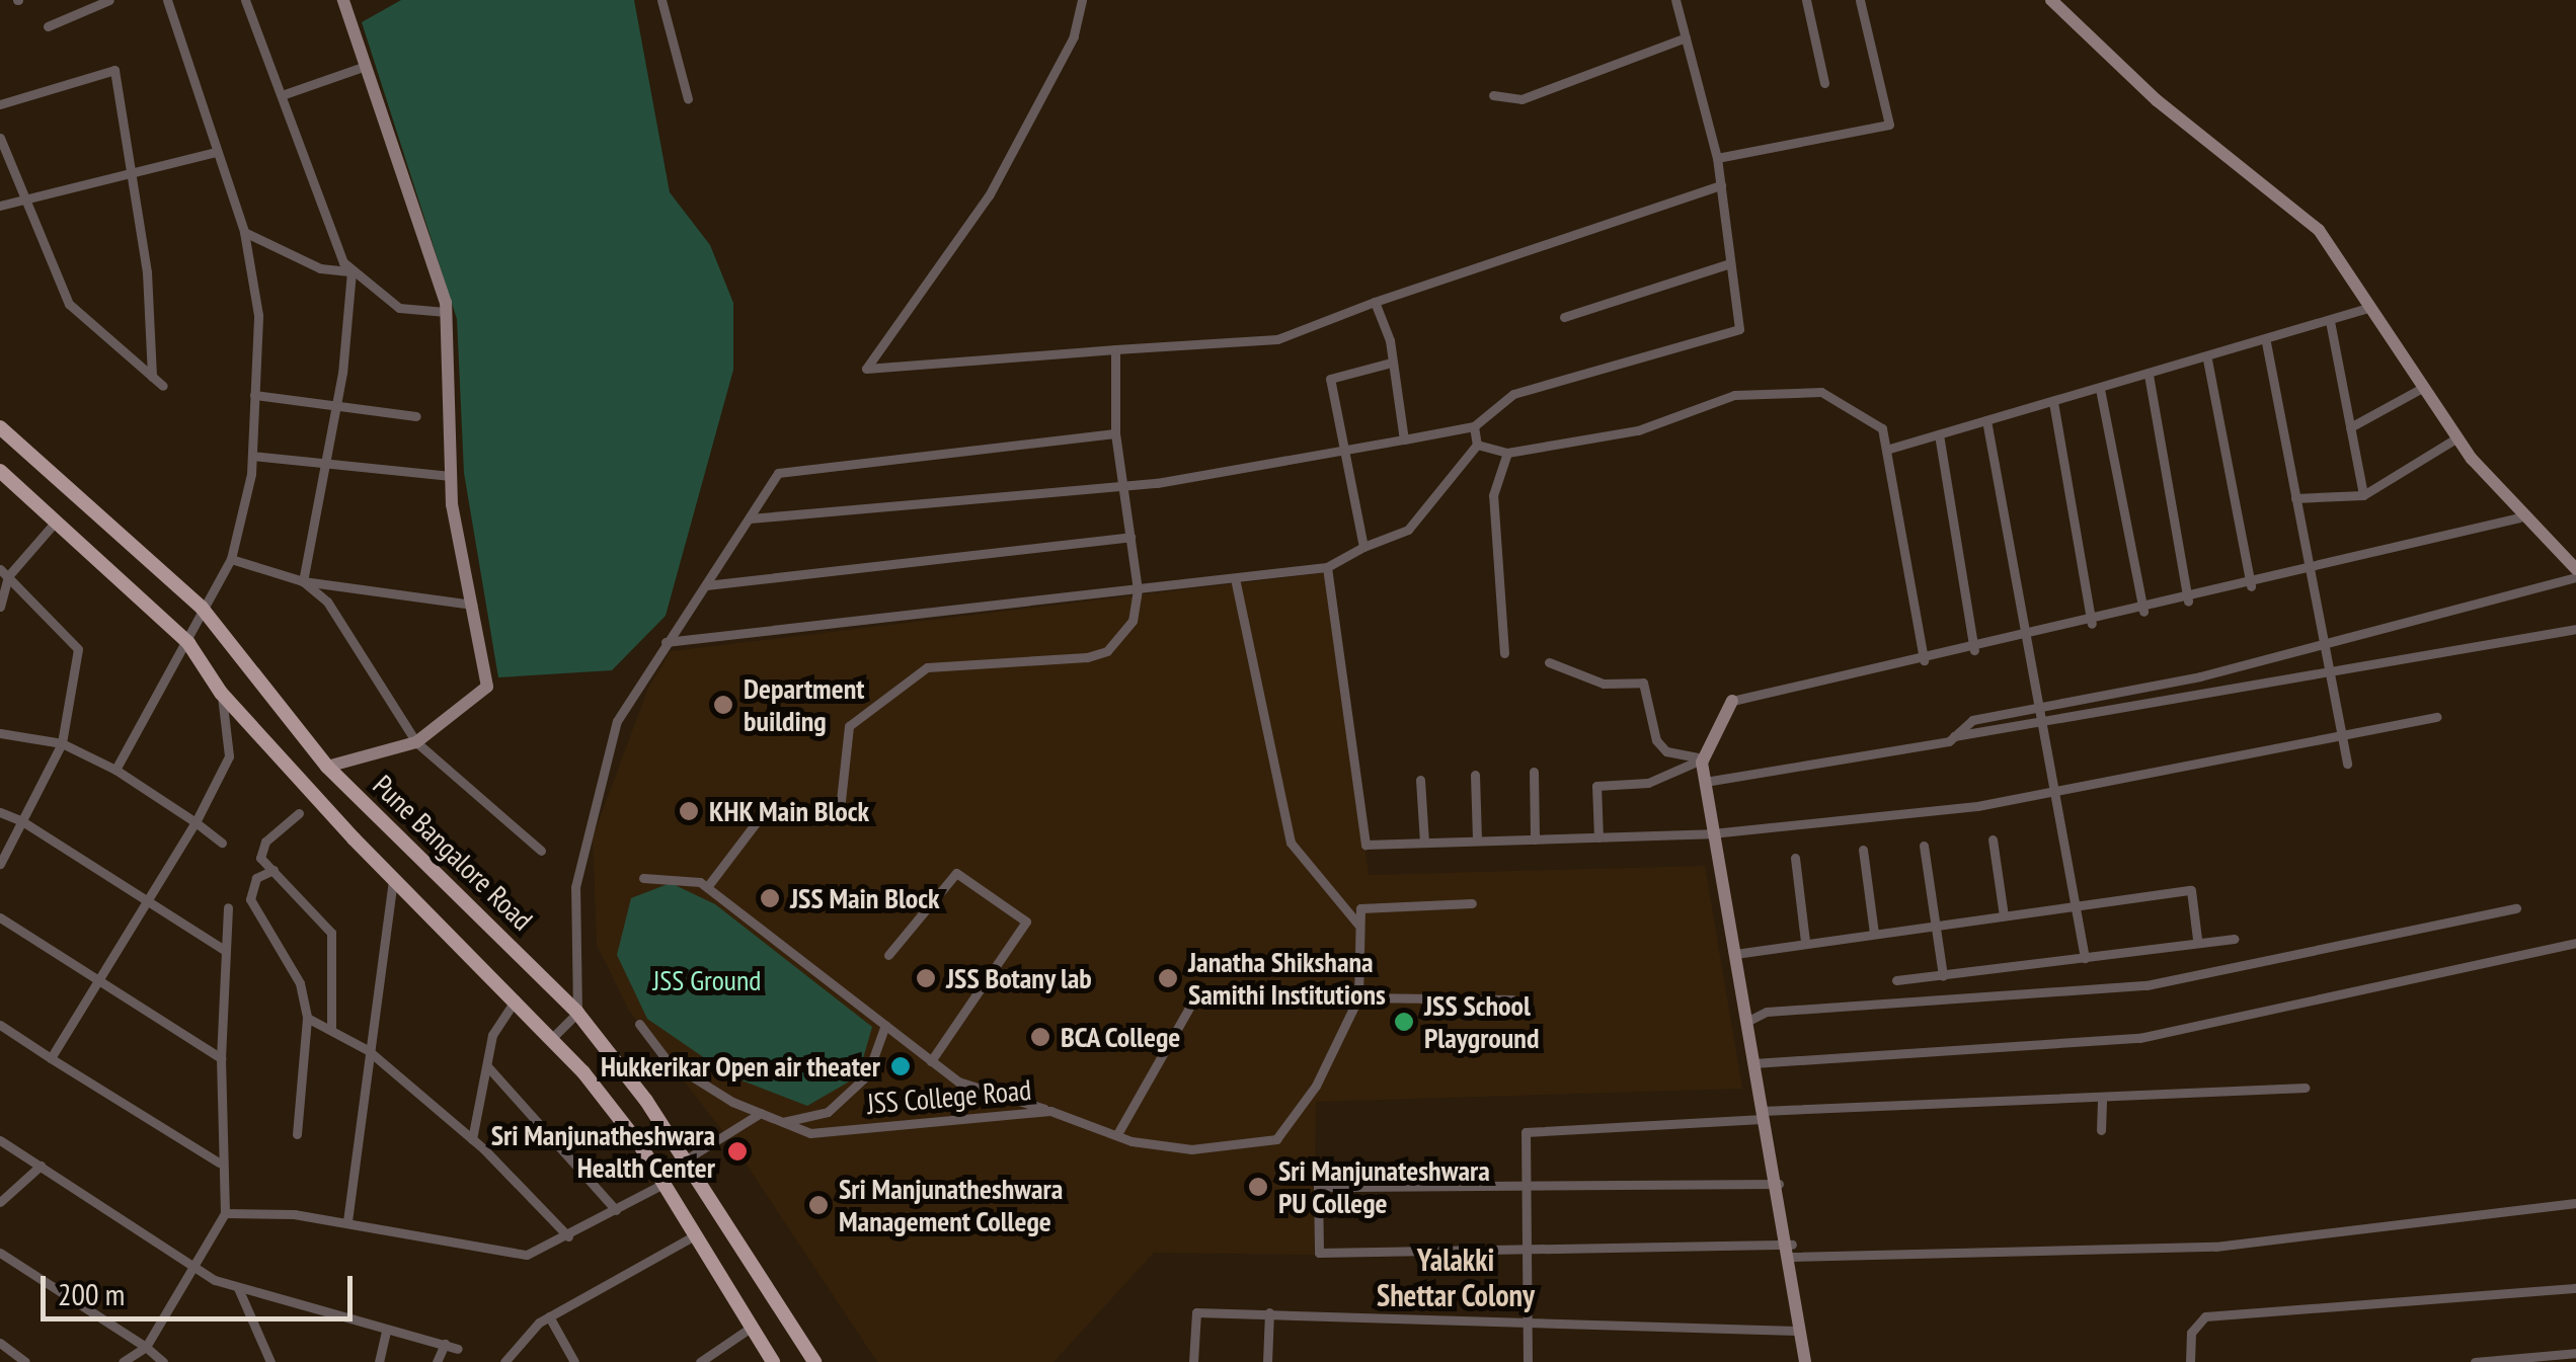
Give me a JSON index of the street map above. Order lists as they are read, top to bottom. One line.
{"streets":{"main road":["Pune Bangalore Road"],"street":["JSS College Road"]},"districts":["Yalakki Shettar Colony"],"parks":["JSS Ground"],"places":["Department building","KHK Main Block","JSS Main Block","JSS Botany lab","Janatha Shikshana Samithi Institutions","JSS School Playground","BCA College","Hukkerikar Open air theater","Sri Manjunatheshwara Health Center","Sri Manjunateshwara PU College","Sri Manjunatheshwara Management College"],"scale_bar":"200 m"}
